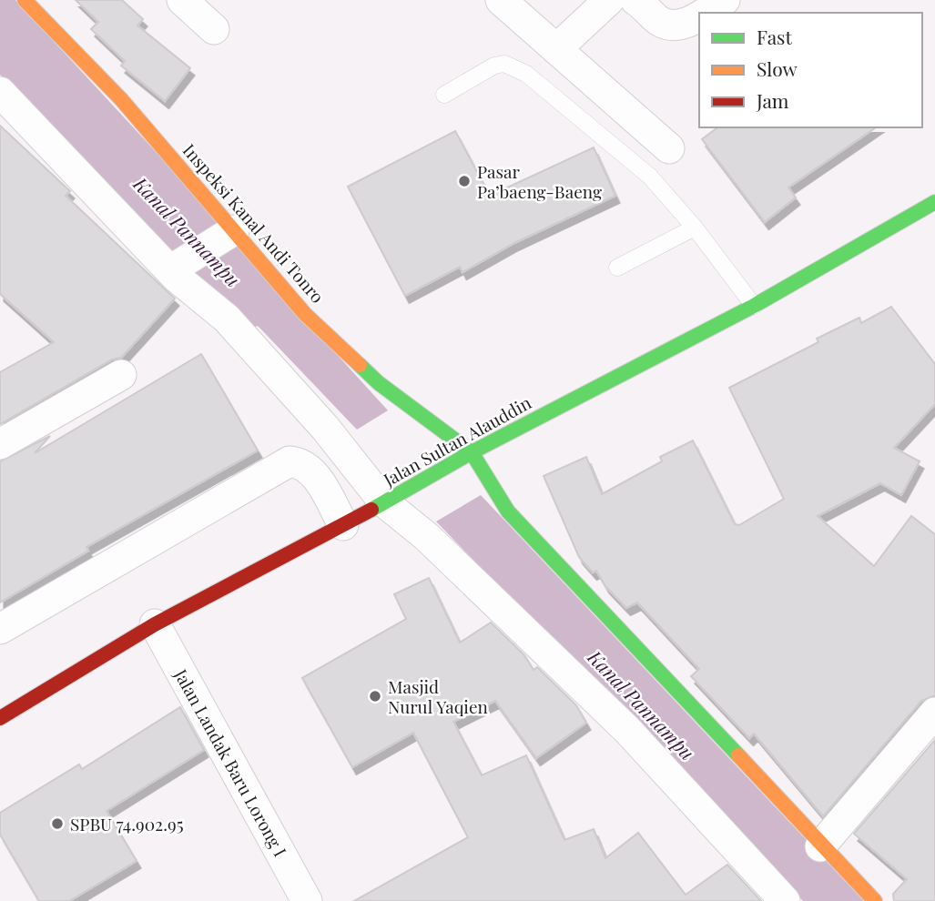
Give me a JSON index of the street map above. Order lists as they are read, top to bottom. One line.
{"streets":{"street":["Inspeksi Kanal Andi Tonro","Jalan Sultan Alauddin","Jalan Landak Baru Lorong I"]},"crossings":[["Inspeksi Kanal Andi Tonro","Jalan Sultan Alauddin"],["Jalan Sultan Alauddin","Jalan Landak Baru Lorong I"]],"water":["Kanal Pannampu"],"places":["Pasar Paʼbaeng-Baeng","Masjid Nurul Yaqien","SPBU 74.902.95"],"legend":["Fast","Slow","Jam"]}
